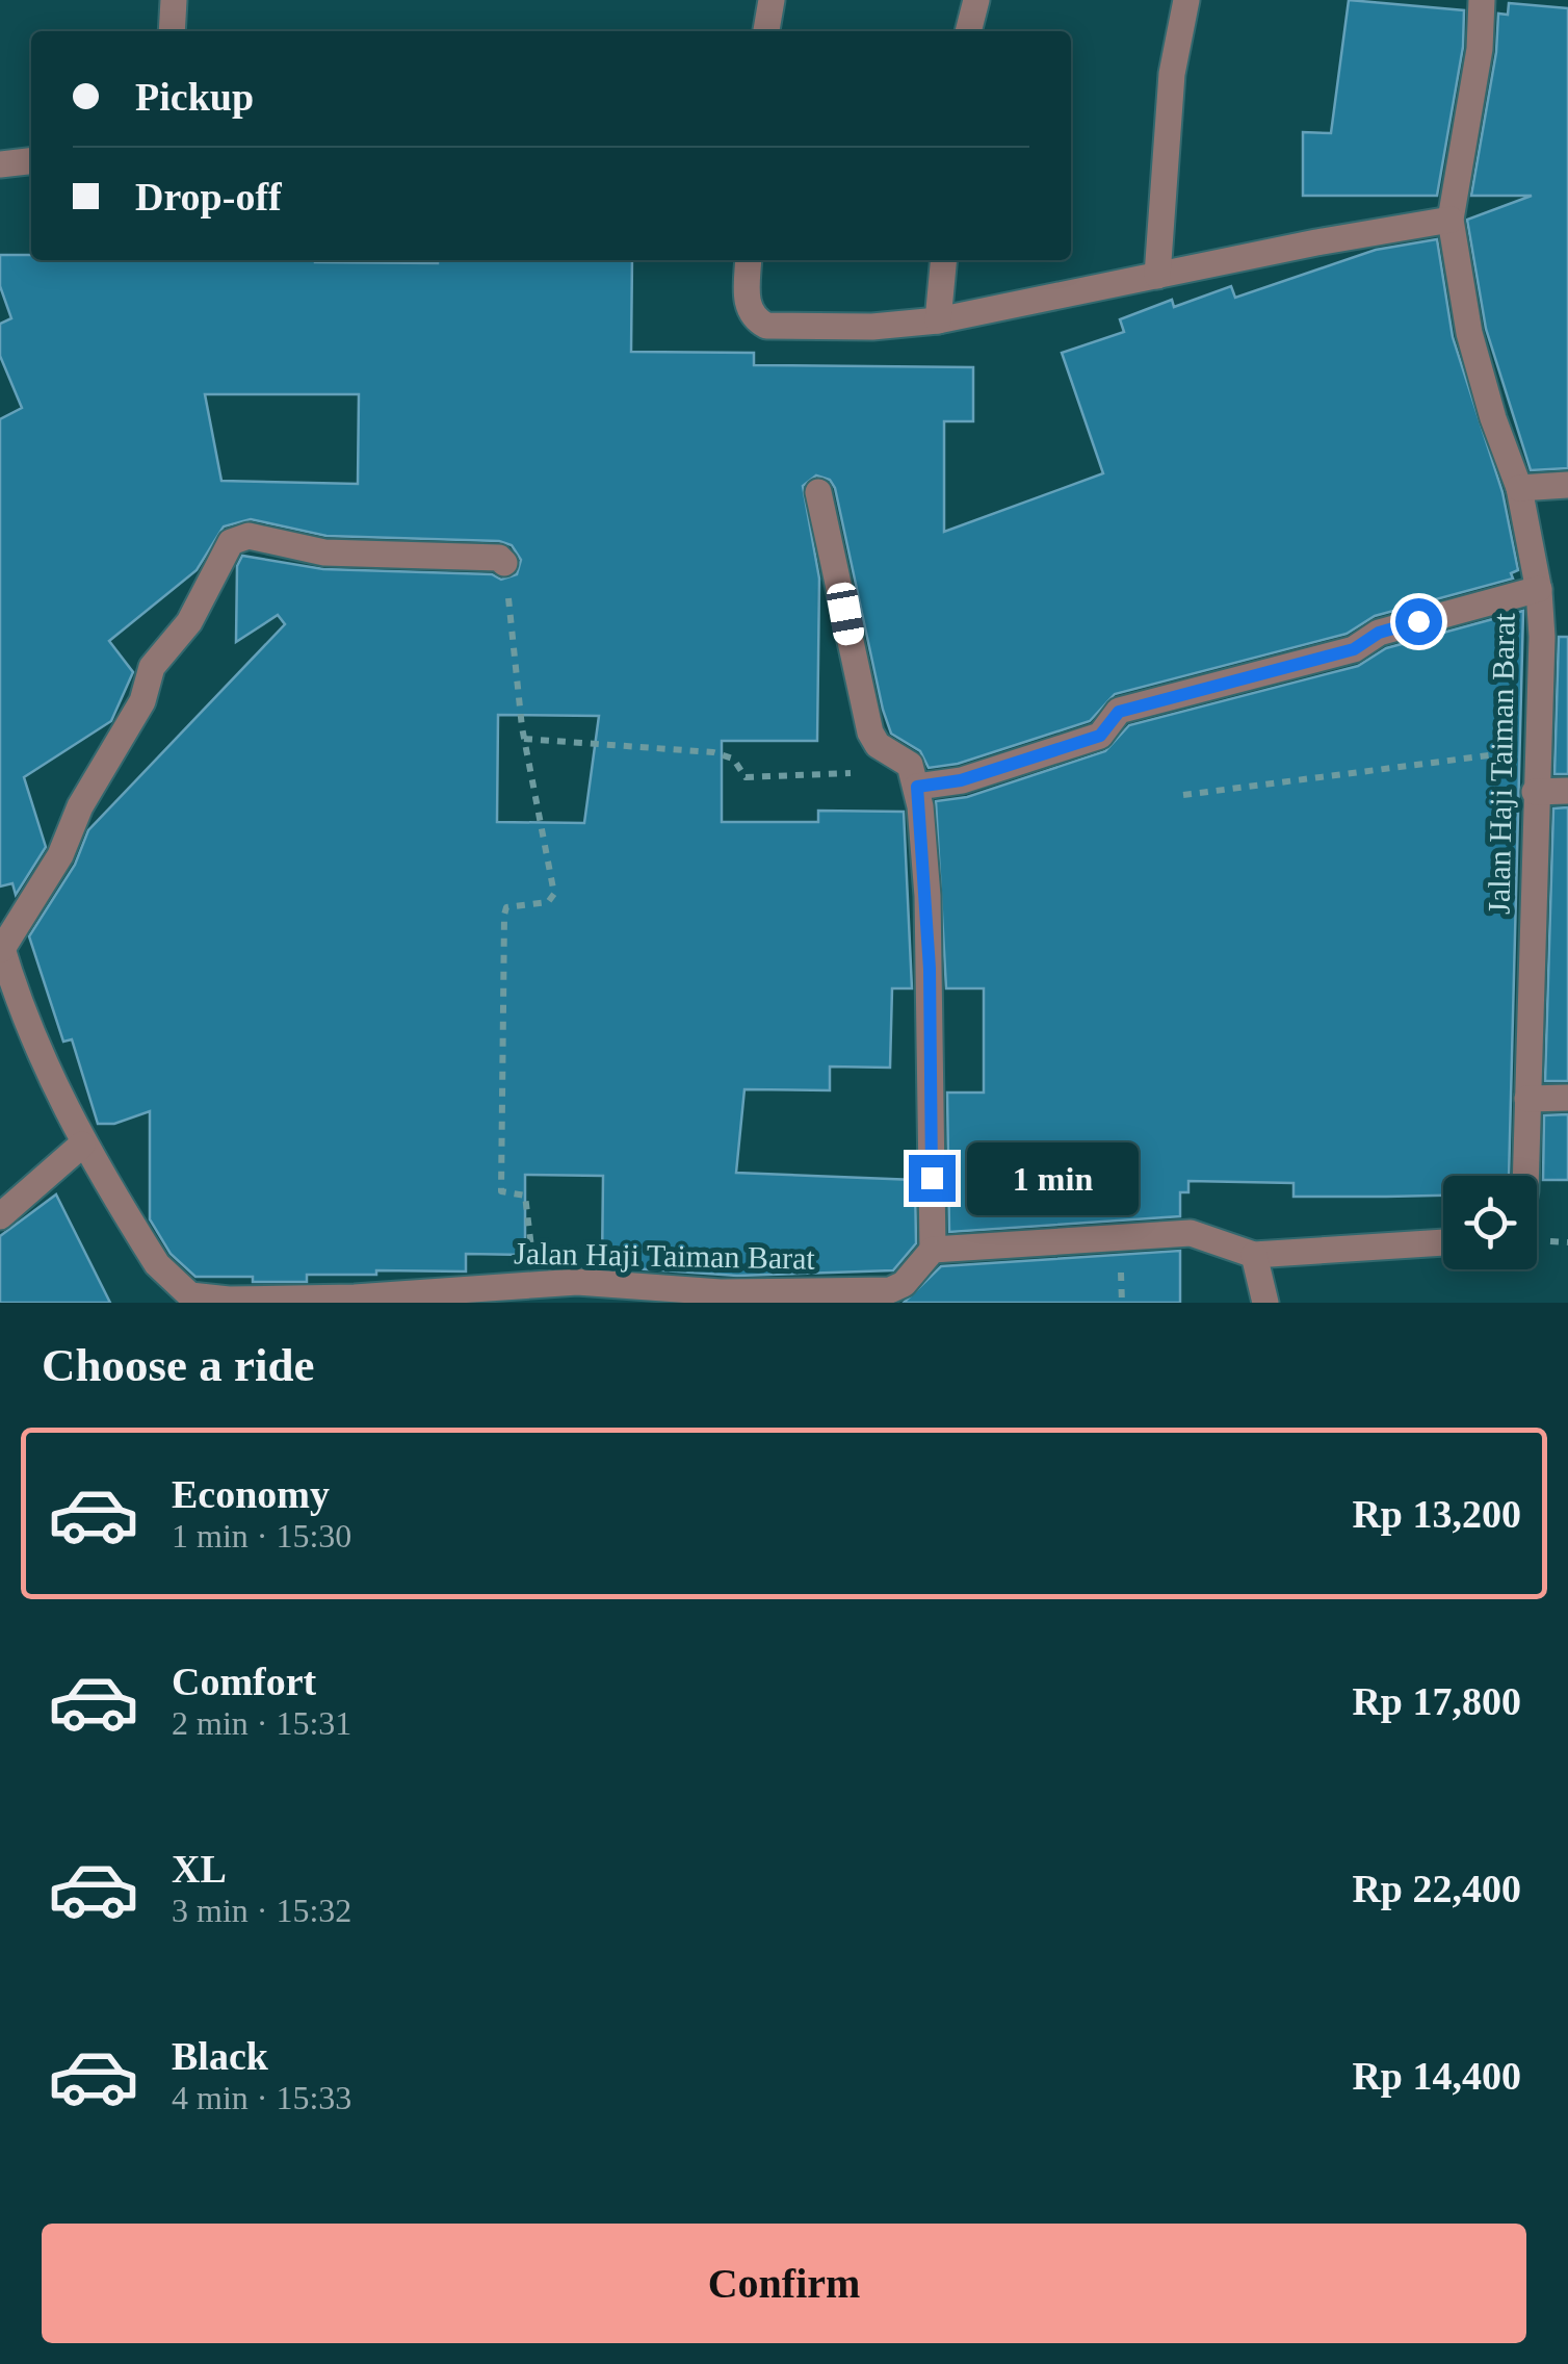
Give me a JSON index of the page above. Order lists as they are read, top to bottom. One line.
{"streets":{"street":["Jalan Haji Taiman Barat"]},"page":{"banner":["Pickup","Drop-off"],"bubble":"1 min","heading":"Choose a ride","list":[{"name":"Economy","note":"1 min · 15:30","value":"Rp 13,200"},{"name":"Comfort","note":"2 min · 15:31","value":"Rp 17,800"},{"name":"XL","note":"3 min · 15:32","value":"Rp 22,400"},{"name":"Black","note":"4 min · 15:33","value":"Rp 14,400"}],"buttons":"Confirm"}}
